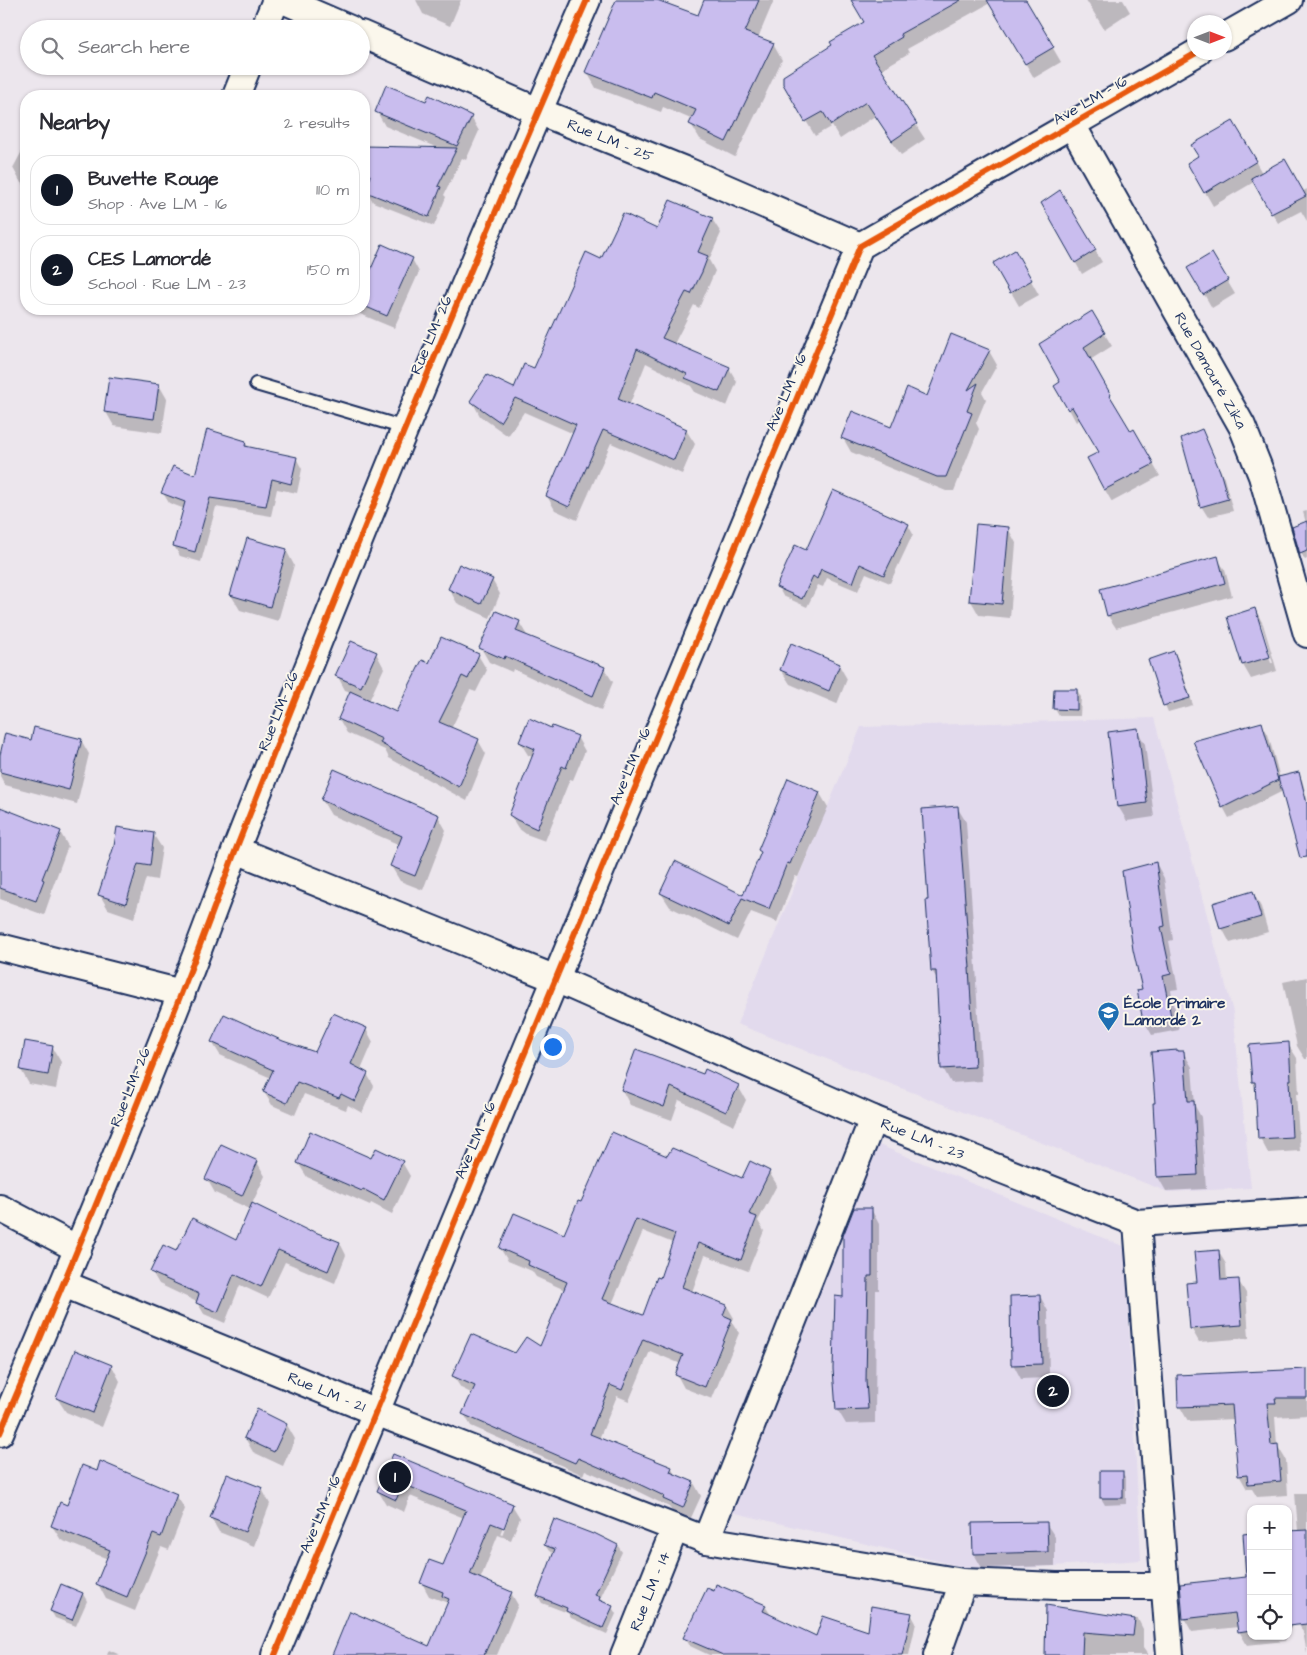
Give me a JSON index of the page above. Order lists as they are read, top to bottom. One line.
{"streets":{"street":["Ave LM - 16","Rue LM - 25","Rue LM- 26","Rue Damouré Zika","Rue LM - 23","Rue LM - 21","Rue LM - 14"]},"crossings":[["Ave LM - 16","Rue LM - 25"],["Ave LM - 16","Rue Damouré Zika"],["Ave LM - 16","Rue LM - 23"],["Ave LM - 16","Rue LM - 21"],["Rue LM - 25","Rue LM- 26"],["Rue LM- 26","Rue LM - 23"],["Rue LM- 26","Rue LM - 21"],["Rue LM - 21","Rue LM - 14"]],"places":{"school or university":["École Primaire Lamordé 2"]},"north":"right","page":{"search":"Search here","heading":["Nearby","2 results"],"list":[{"mark":"1","name":"Buvette Rouge","note":"Shop · Ave LM - 16","value":"110 m"},{"mark":"2","name":"CES Lamordé","note":"School · Rue LM - 23","value":"150 m"}],"pins":["2","1"],"map_buttons":["+","−"]}}
